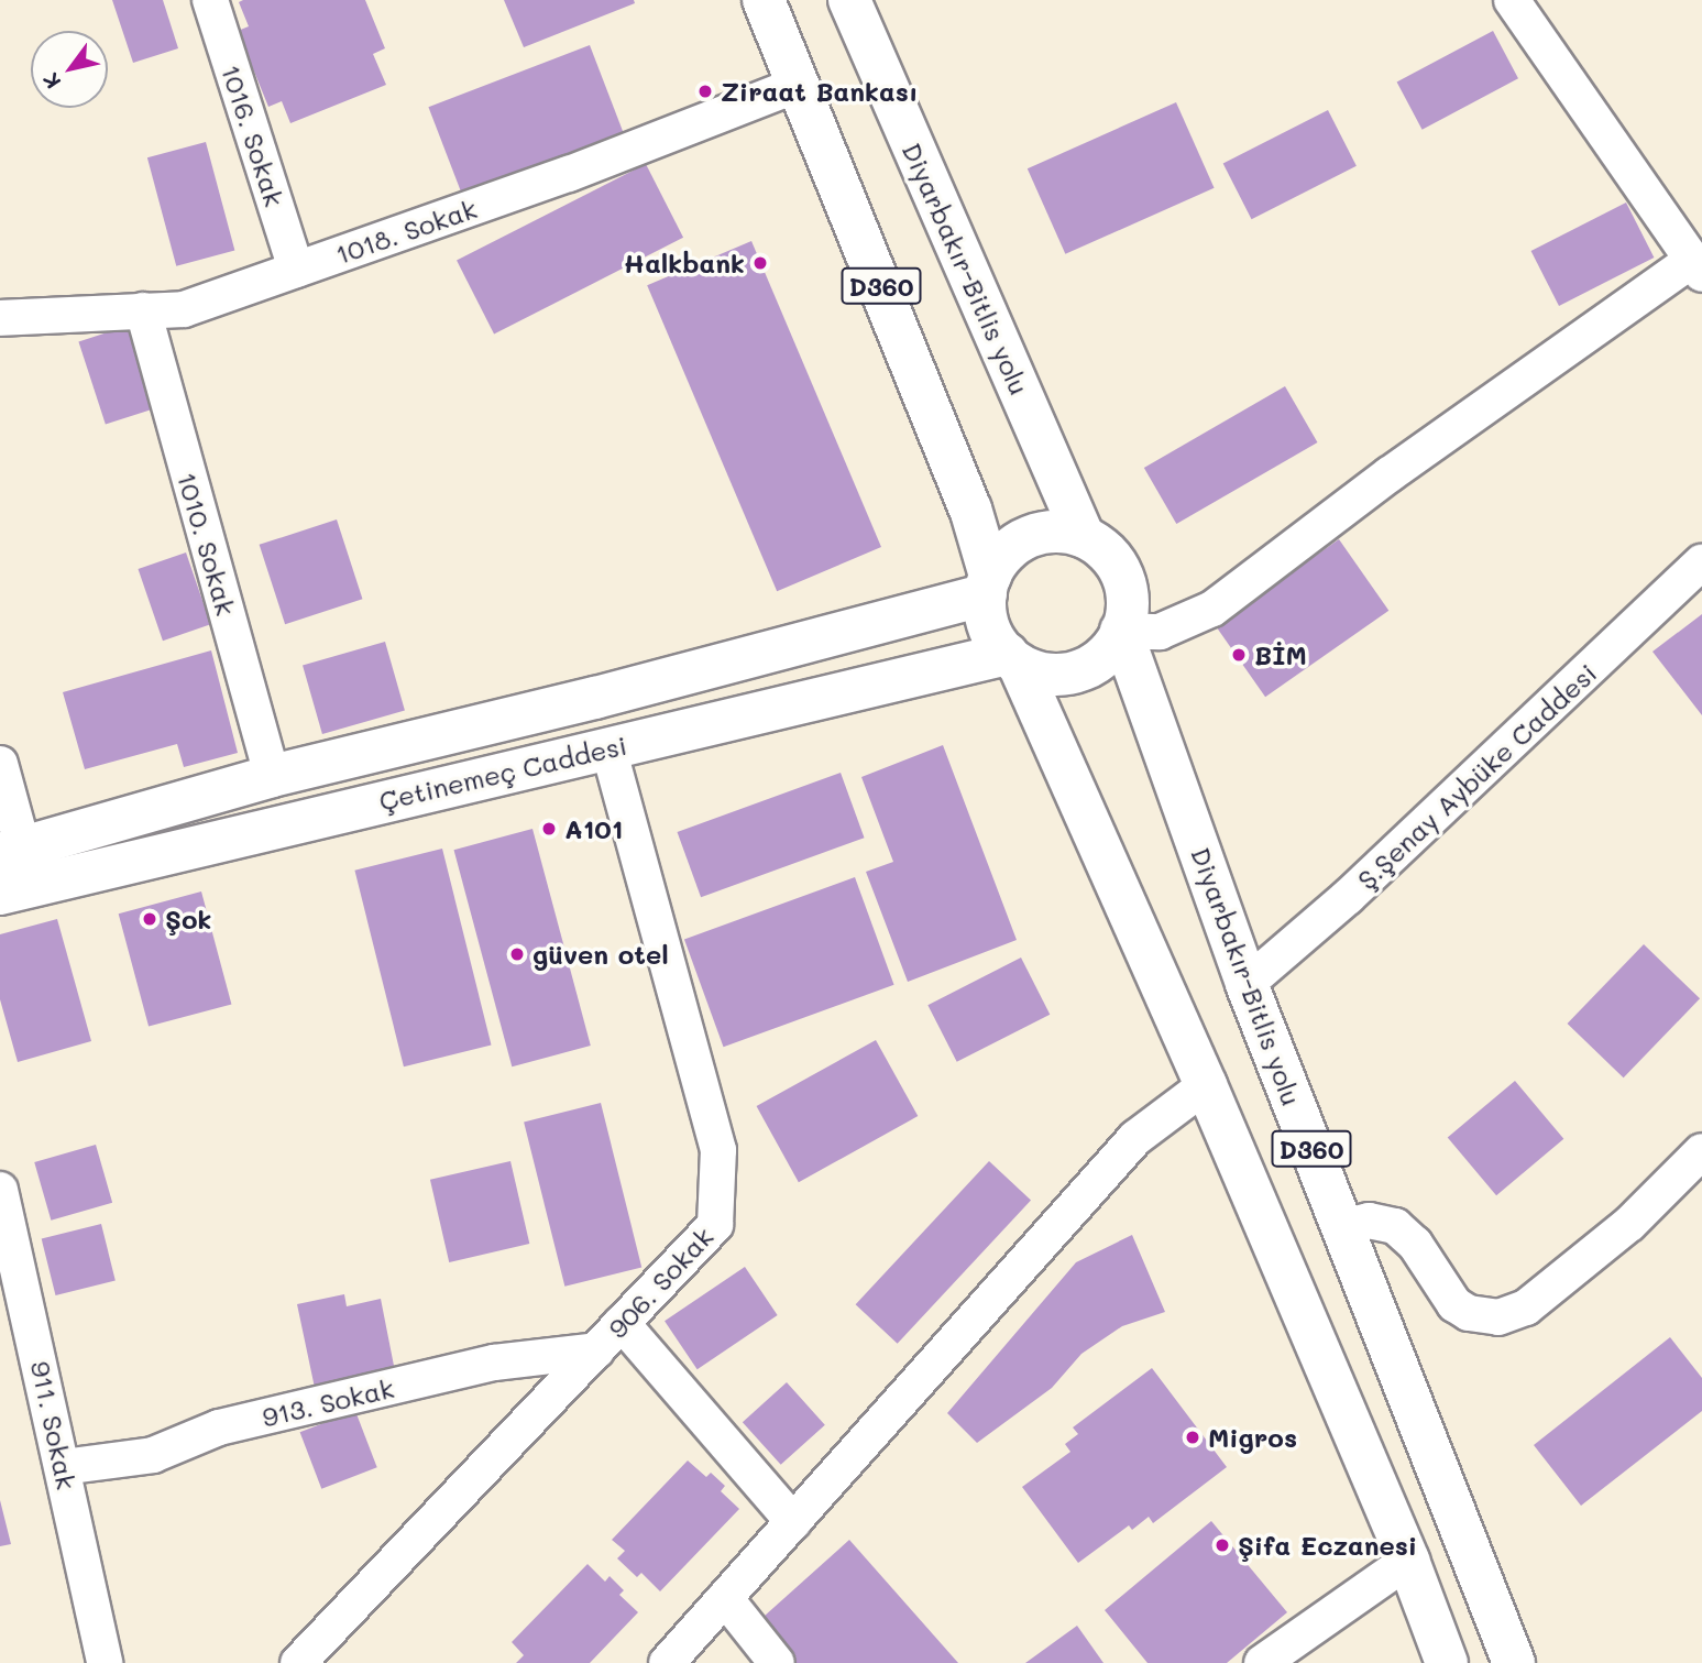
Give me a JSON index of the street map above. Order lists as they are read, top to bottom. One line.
{"streets":{"main road":["Diyarbakır-Bitlis yolu","D360","Çetinemeç Caddesi"],"street":["1016. Sokak","1018. Sokak","1010. Sokak","Ş.Şenay Aybüke Caddesi","906. Sokak","913. Sokak","911. Sokak"]},"crossings":[["1016. Sokak","1018. Sokak"],["1018. Sokak","D360"],["1018. Sokak","1010. Sokak"],["Diyarbakır-Bitlis yolu","D360"],["Diyarbakır-Bitlis yolu","Çetinemeç Caddesi"],["Diyarbakır-Bitlis yolu","Ş.Şenay Aybüke Caddesi"],["D360","Çetinemeç Caddesi"],["1010. Sokak","Çetinemeç Caddesi"],["Çetinemeç Caddesi","906. Sokak"],["906. Sokak","913. Sokak"],["913. Sokak","911. Sokak"]],"places":["Ziraat Bankası","Halkbank","BİM","A101","Şok","güven otel","Migros","Şifa Eczanesi"],"north":"bottom left"}
